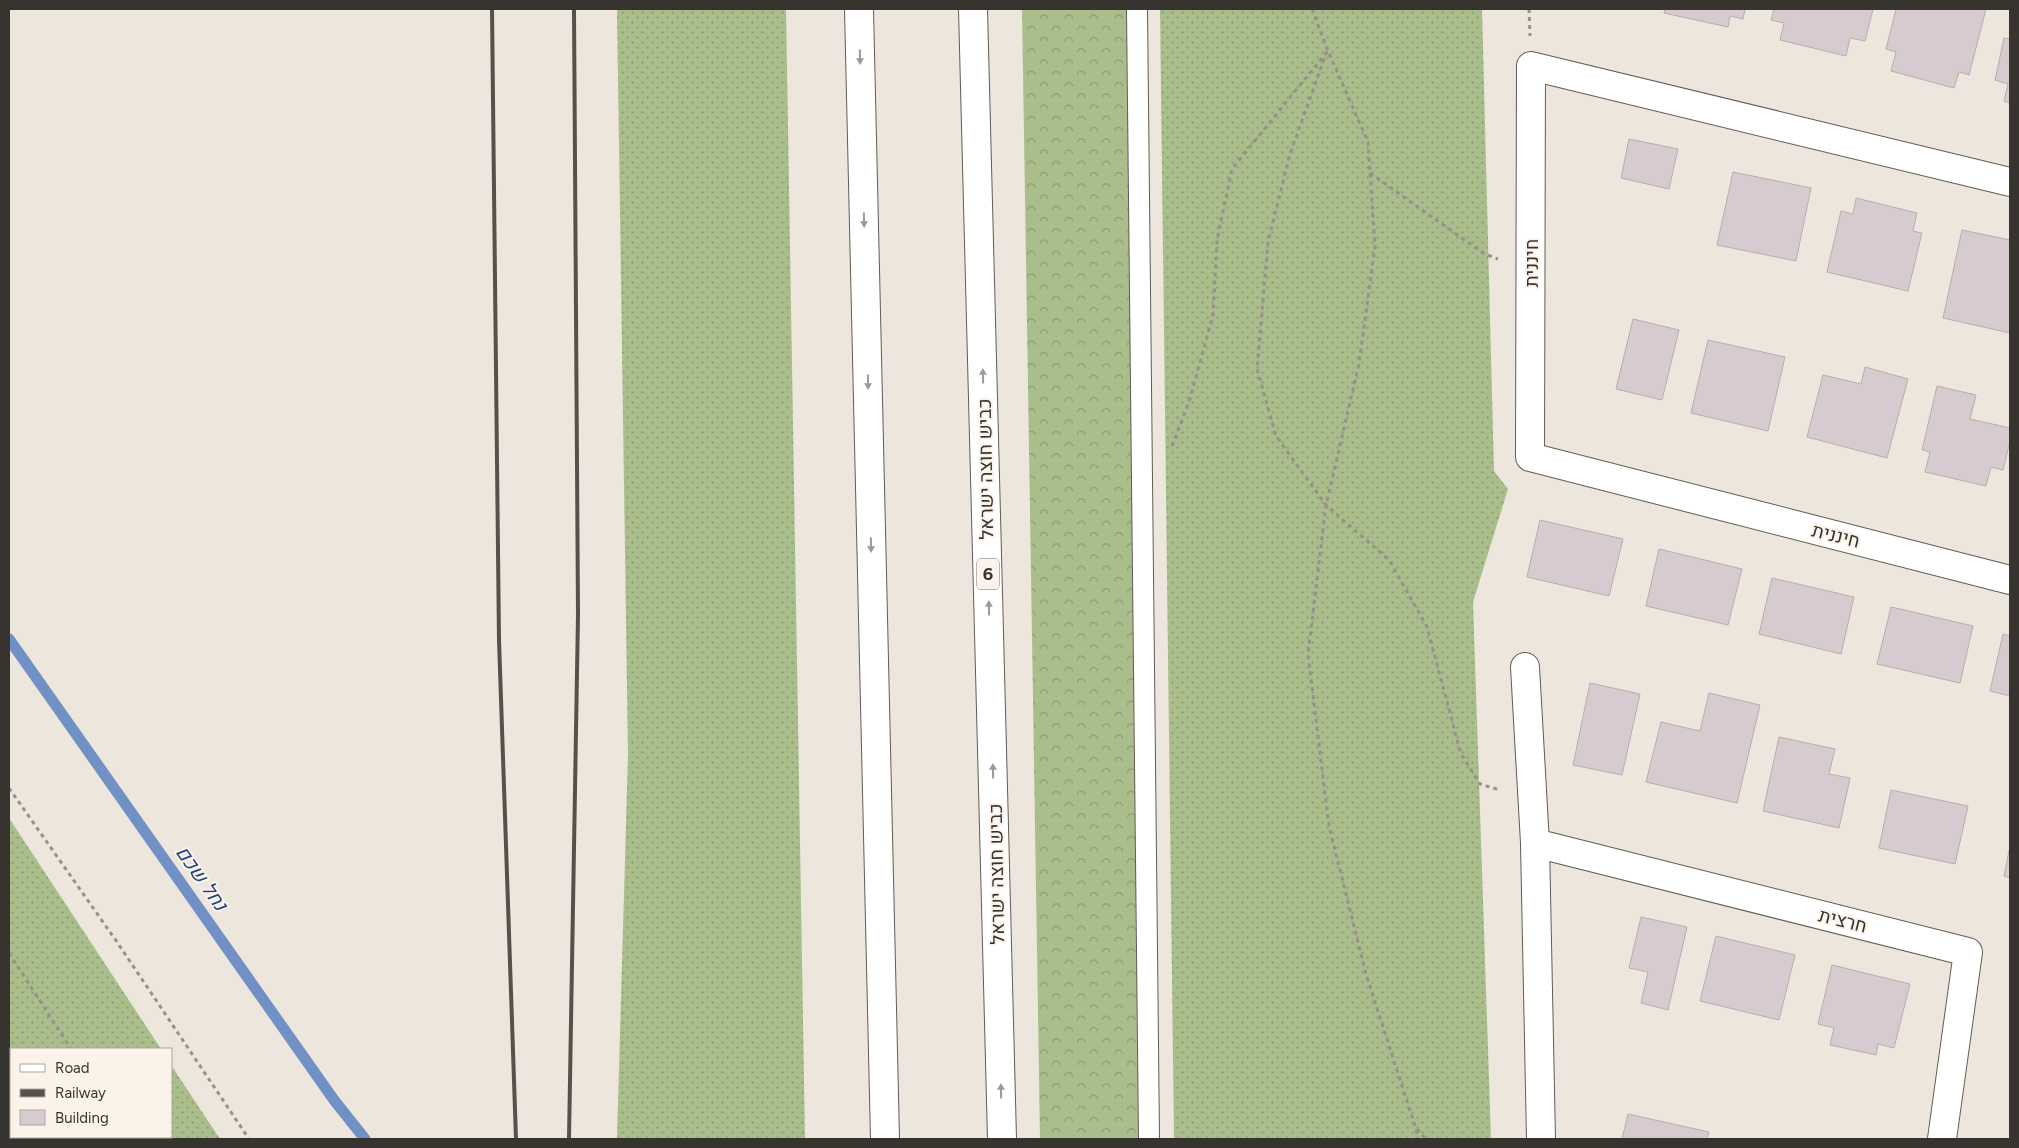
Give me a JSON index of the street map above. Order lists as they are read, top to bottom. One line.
{"streets":{"main road":["חיננית","כביש חוצה ישראל","6","חרצית"]},"water":["נחל שכם"],"legend":["Road","Railway","Building"]}
